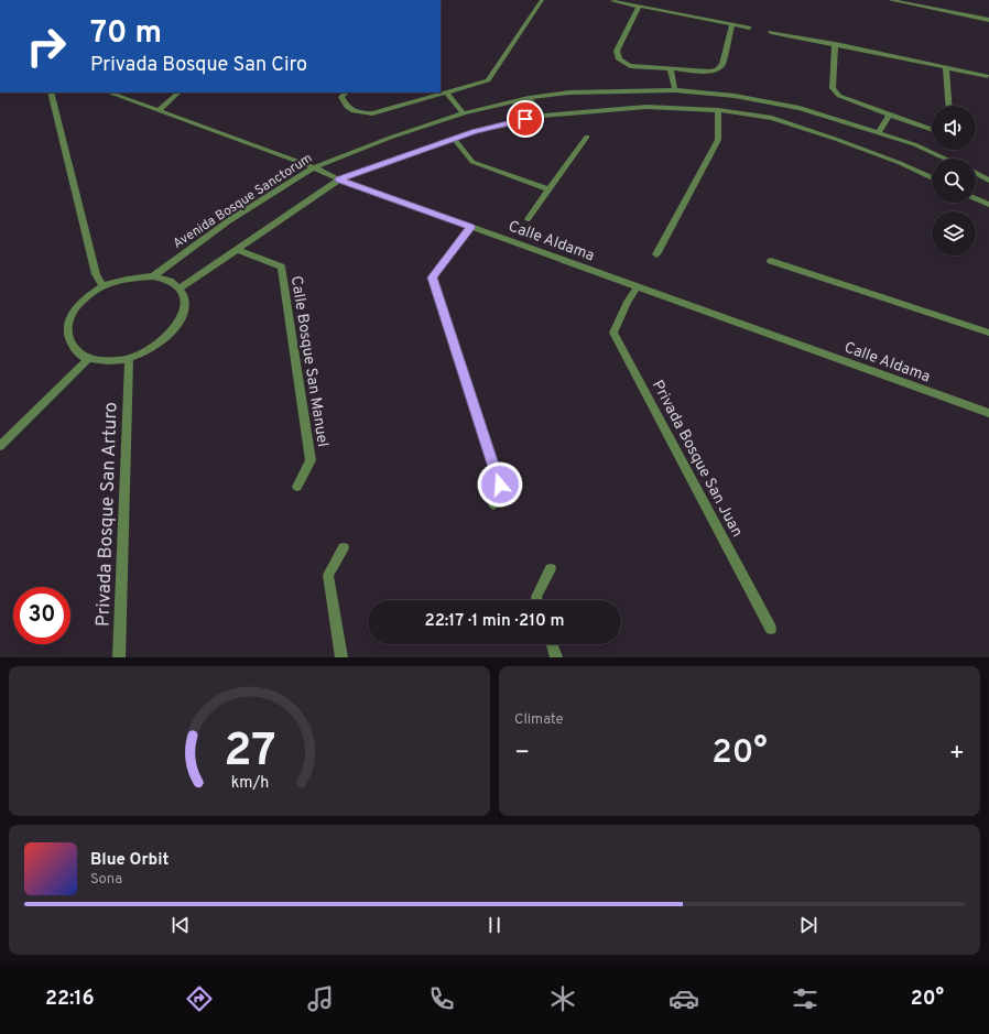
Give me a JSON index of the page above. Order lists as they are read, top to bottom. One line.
{"streets":{"street":["Avenida Bosque Sanctorum","Calle Aldama","Calle Bosque San Manuel","Privada Bosque San Juan","Privada Bosque San Arturo"]},"crossings":[["Avenida Bosque Sanctorum","Calle Aldama"],["Avenida Bosque Sanctorum","Privada Bosque San Arturo"],["Calle Aldama","Privada Bosque San Juan"]],"page":{"turn":["70 m","Privada Bosque San Ciro"],"limit":"30","trip":"22:17 · 1 min · 210 m","tile":"Climate","heat":["−","20°","+"],"song":["Blue Orbit","Sona"],"tabs":["22:16","20°"],"gauge":["27","km/h"]}}
